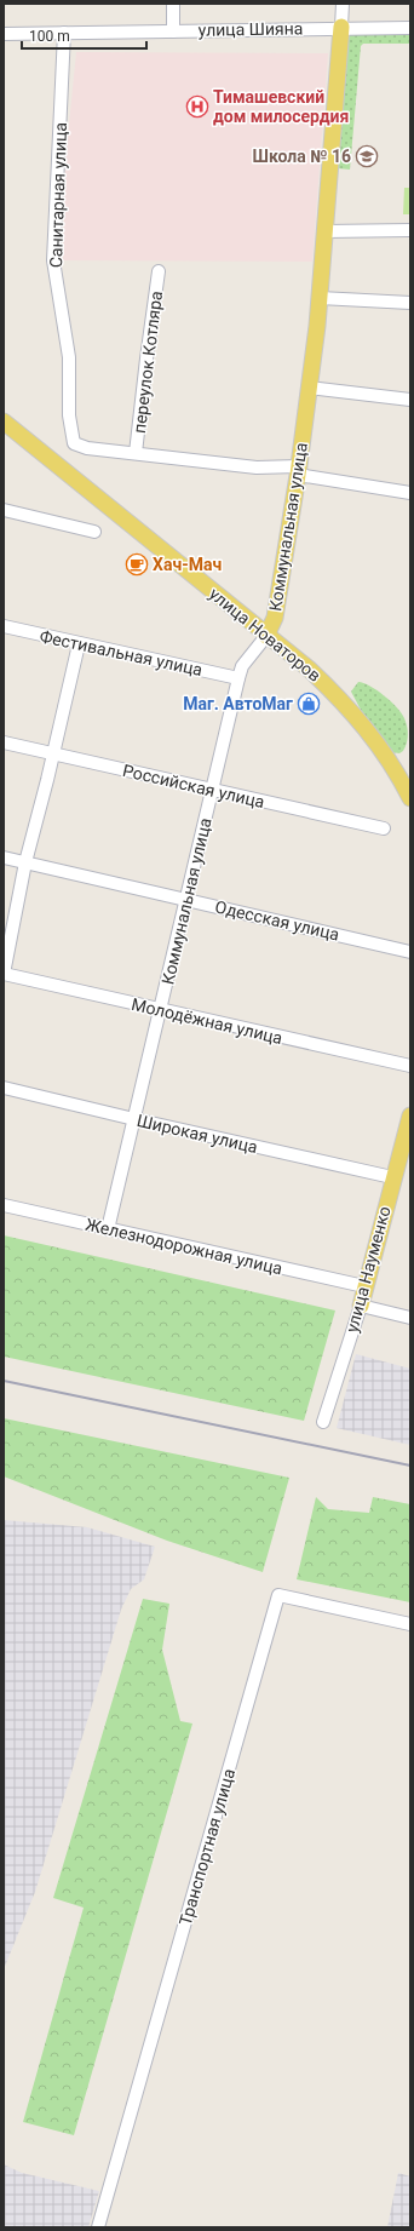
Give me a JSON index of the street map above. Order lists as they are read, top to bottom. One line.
{"streets":{"main road":["Коммунальная улица","улица Новаторов","улица Науменко"],"street":["улица Шияна","Санитарная улица","переулок Котляра","Фестивальная улица","Российская улица","Одесская улица","Молодёжная улица","Широкая улица","Железнодорожная улица","Транспортная улица"]},"crossings":[["улица Шияна","Санитарная улица"],["улица Шияна","Коммунальная улица"],["Санитарная улица","переулок Котляра"],["переулок Котляра","Коммунальная улица"],["Коммунальная улица","улица Новаторов"],["Коммунальная улица","Фестивальная улица"],["Коммунальная улица","Российская улица"],["Коммунальная улица","Одесская улица"],["Коммунальная улица","Молодёжная улица"],["Коммунальная улица","Широкая улица"],["Коммунальная улица","Железнодорожная улица"],["Широкая улица","улица Науменко"],["Железнодорожная улица","улица Науменко"]],"places":{"hospital":["Тимашевский дом милосердия"],"school or university":["Школа № 16"],"cafe":["Хач-Мач"],"shop":["Маг. АвтоМаг"]},"scale_bar":"100 m"}
